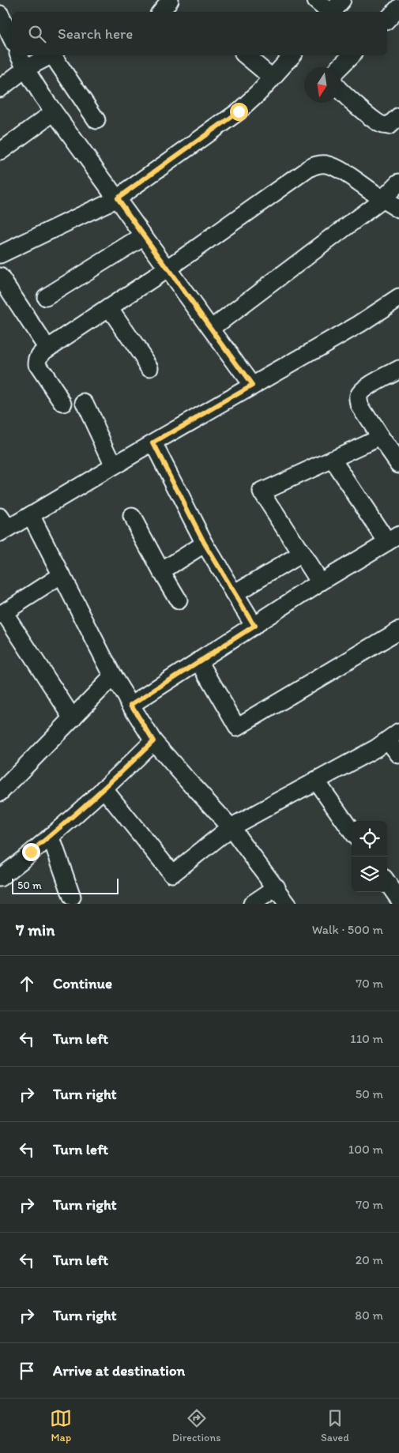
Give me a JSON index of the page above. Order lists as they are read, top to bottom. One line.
{"scale_bar":"50 m","north":"bottom","page":{"search":"Search here","scale":"50 m","heading":["7 min","Walk · 500 m"],"list":[["Continue","70 m"],["Turn left","110 m"],["Turn right","50 m"],["Turn left","100 m"],["Turn right","70 m"],["Turn left","20 m"],["Turn right","80 m"],"Arrive at destination"],"nav":["Map","Directions","Saved"]}}
